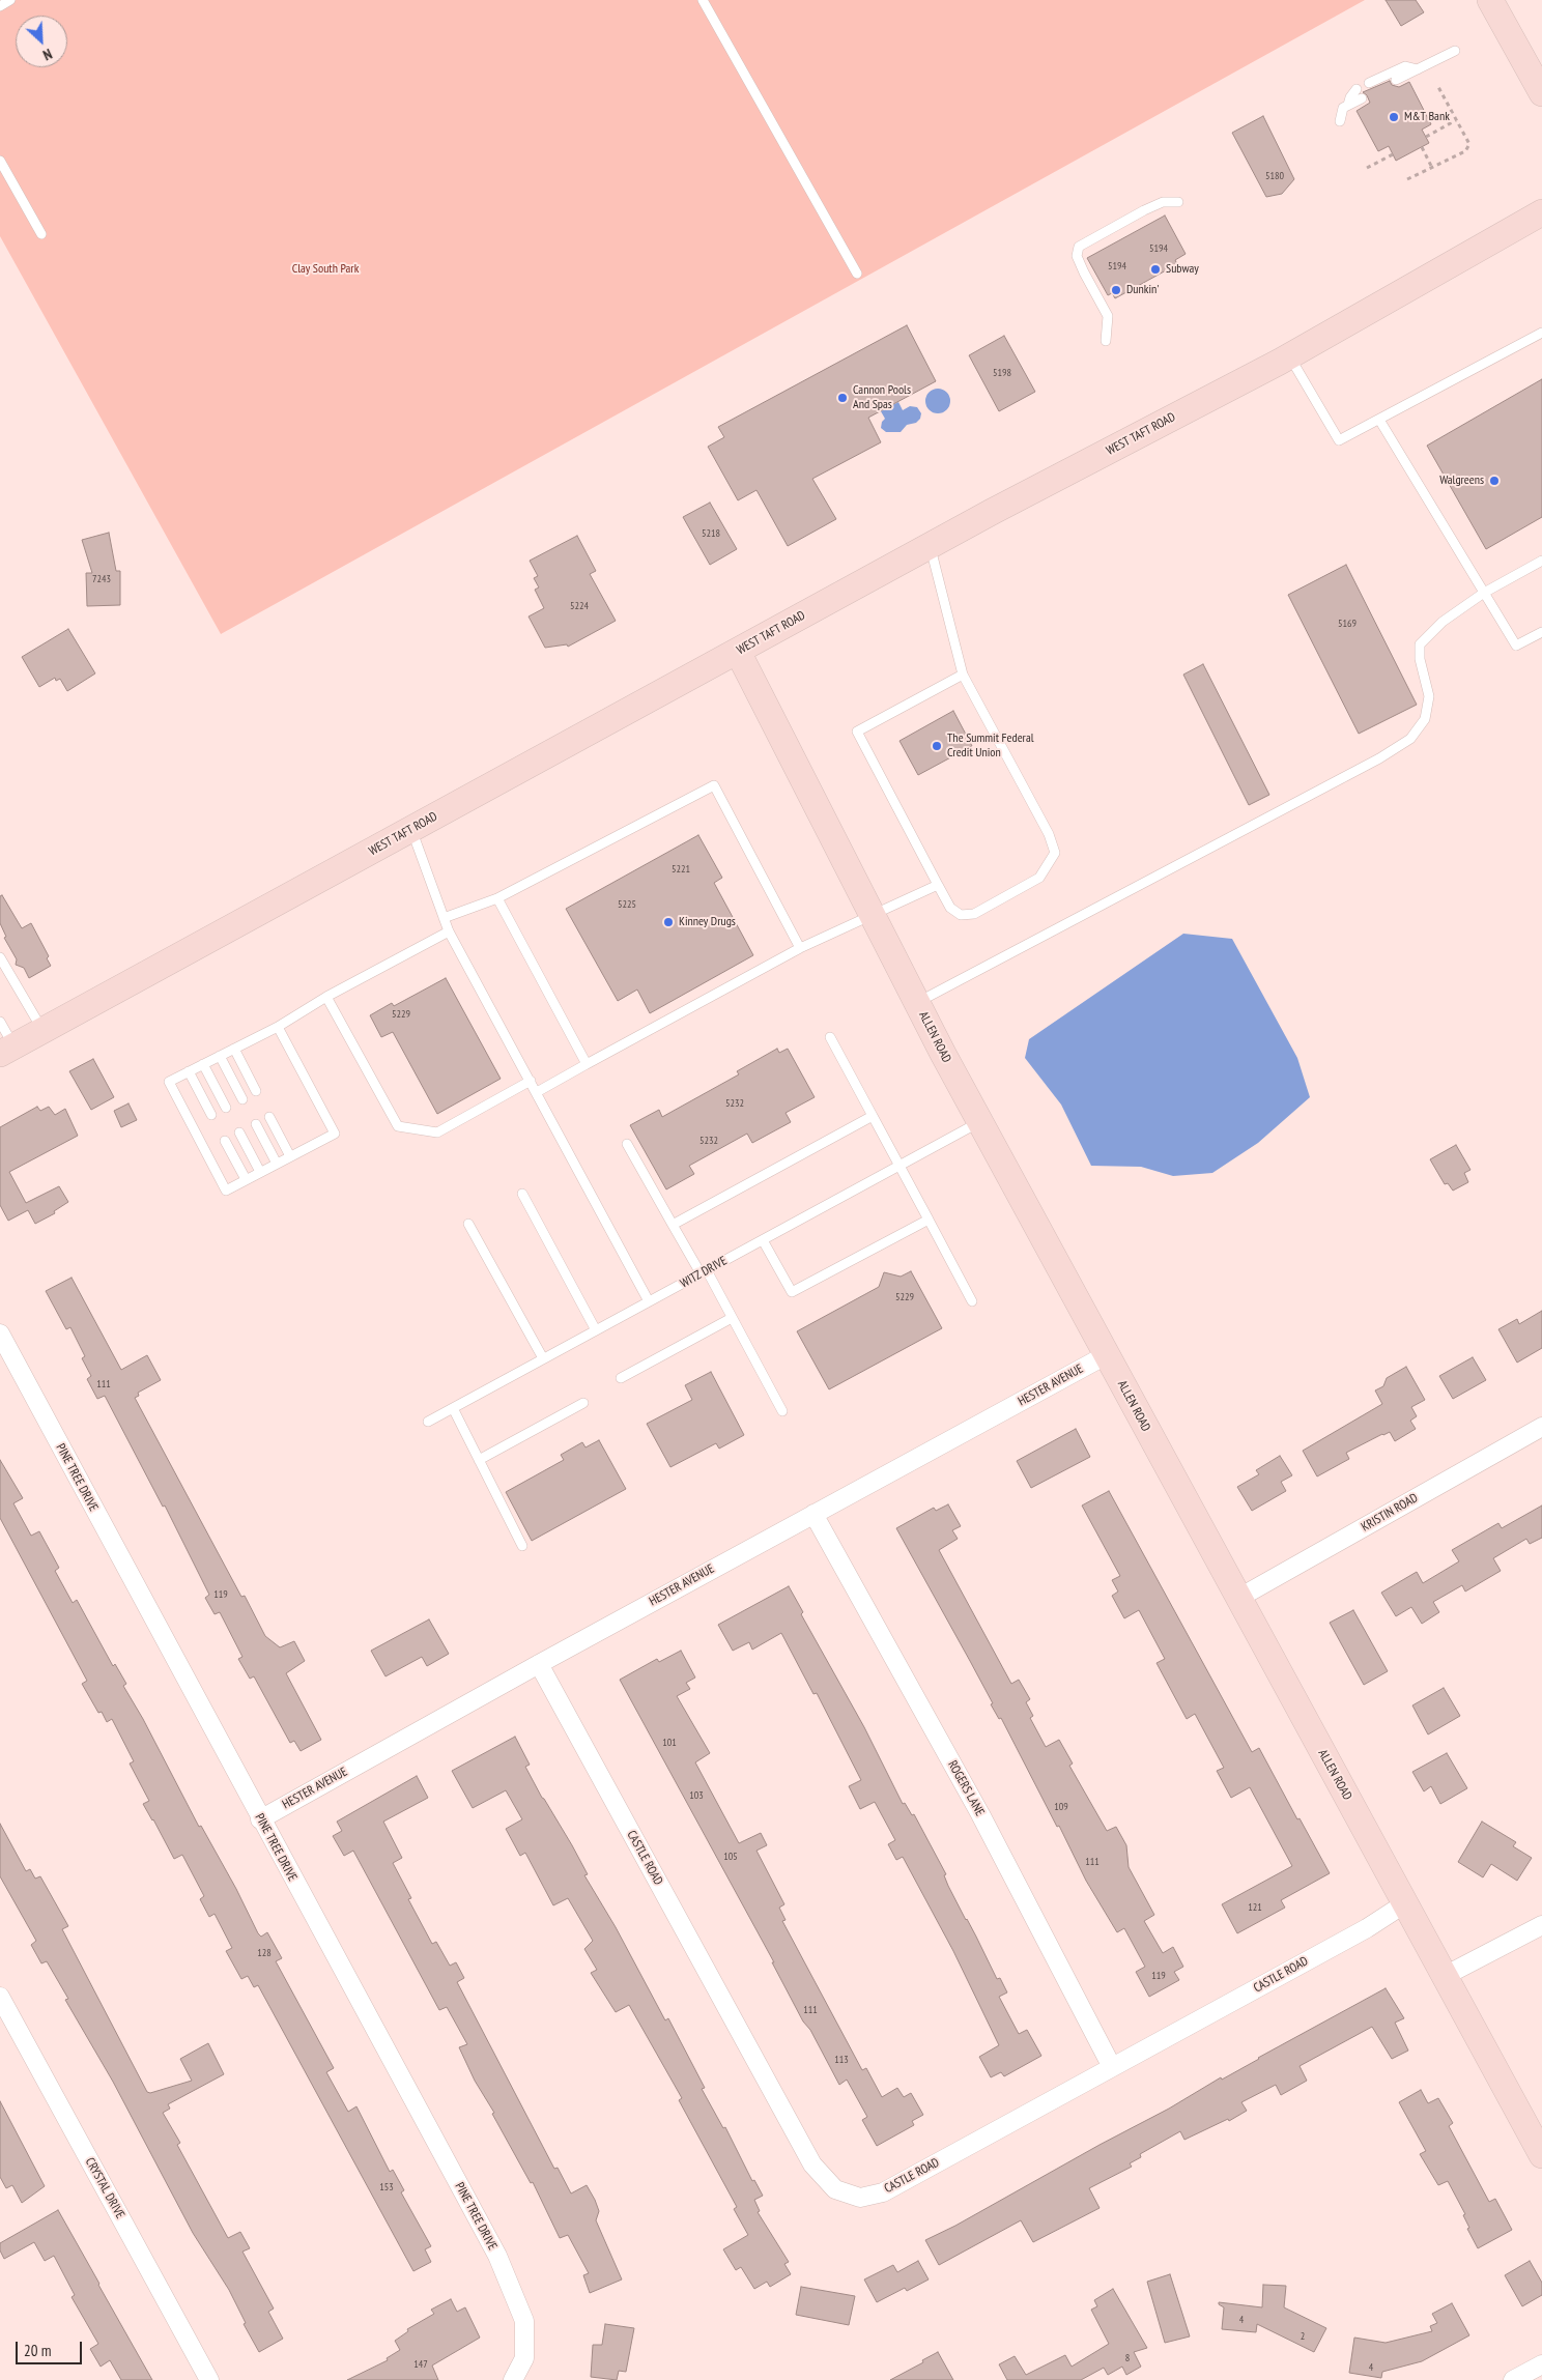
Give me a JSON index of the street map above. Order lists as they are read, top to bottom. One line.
{"streets":{"street":["WEST TAFT ROAD","ALLEN ROAD","HESTER AVENUE","PINE TREE DRIVE","KRISTIN ROAD","ROGERS LANE","CASTLE ROAD","CRYSTAL DRIVE"],"lane":["WITZ DRIVE"]},"crossings":[["WEST TAFT ROAD","ALLEN ROAD"],["ALLEN ROAD","WITZ DRIVE"],["ALLEN ROAD","HESTER AVENUE"],["ALLEN ROAD","KRISTIN ROAD"],["ALLEN ROAD","CASTLE ROAD"],["HESTER AVENUE","PINE TREE DRIVE"],["HESTER AVENUE","ROGERS LANE"],["HESTER AVENUE","CASTLE ROAD"],["ROGERS LANE","CASTLE ROAD"]],"parks":["Clay South Park"],"places":["M&T Bank","Subway","Dunkin'","Cannon Pools And Spas","Walgreens","The Summit Federal Credit Union","Kinney Drugs"],"house_numbers":["5180","5194","5194","5198","5218","7243","5224","5169","5221","5225","5229","5232","5232","5229","111","119","101","103","109","105","111","121","128","119","111","113","153","4","2","8","147","4"],"scale_bar":"20 m","north":"bottom right"}
